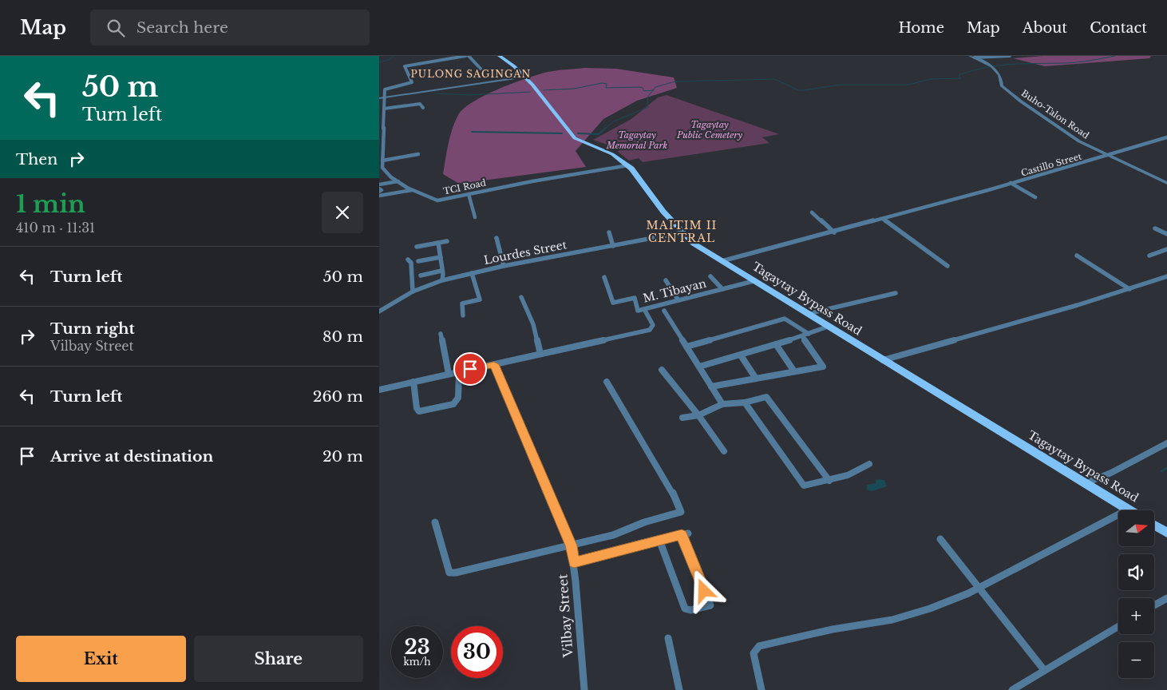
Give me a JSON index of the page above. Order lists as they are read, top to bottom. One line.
{"streets":{"main road":["Tagaytay Bypass Road"],"street":["Buho-Talon Road","Castillo Street","TCI Road","Lourdes Street","M. Tibayan","Vilbay Street"]},"crossings":[["Buho-Talon Road","Castillo Street"],["Castillo Street","Tagaytay Bypass Road"],["TCI Road","Tagaytay Bypass Road"],["Lourdes Street","Tagaytay Bypass Road"],["M. Tibayan","Tagaytay Bypass Road"]],"districts":["PULONG SAGINGAN","MAITIM II CENTRAL"],"parks":["Tagaytay Public Cemetery","Tagaytay Memorial Park"],"north":"right","page":{"header":"Map","search":"Search here","nav":["Home","Map","About","Contact"],"turn":["50 m","Turn left"],"then":"Then","heading":["1 min","410 m · 11:31"],"list":[{"name":"Turn left","value":"50 m"},{"name":"Turn right","note":"Vilbay Street","value":"80 m"},{"name":"Turn left","value":"260 m"},{"name":"Arrive at destination","value":"20 m"}],"map_buttons":["+","−"],"speed":"23 km/h","limit":"30","buttons":["Exit","Share"]}}
